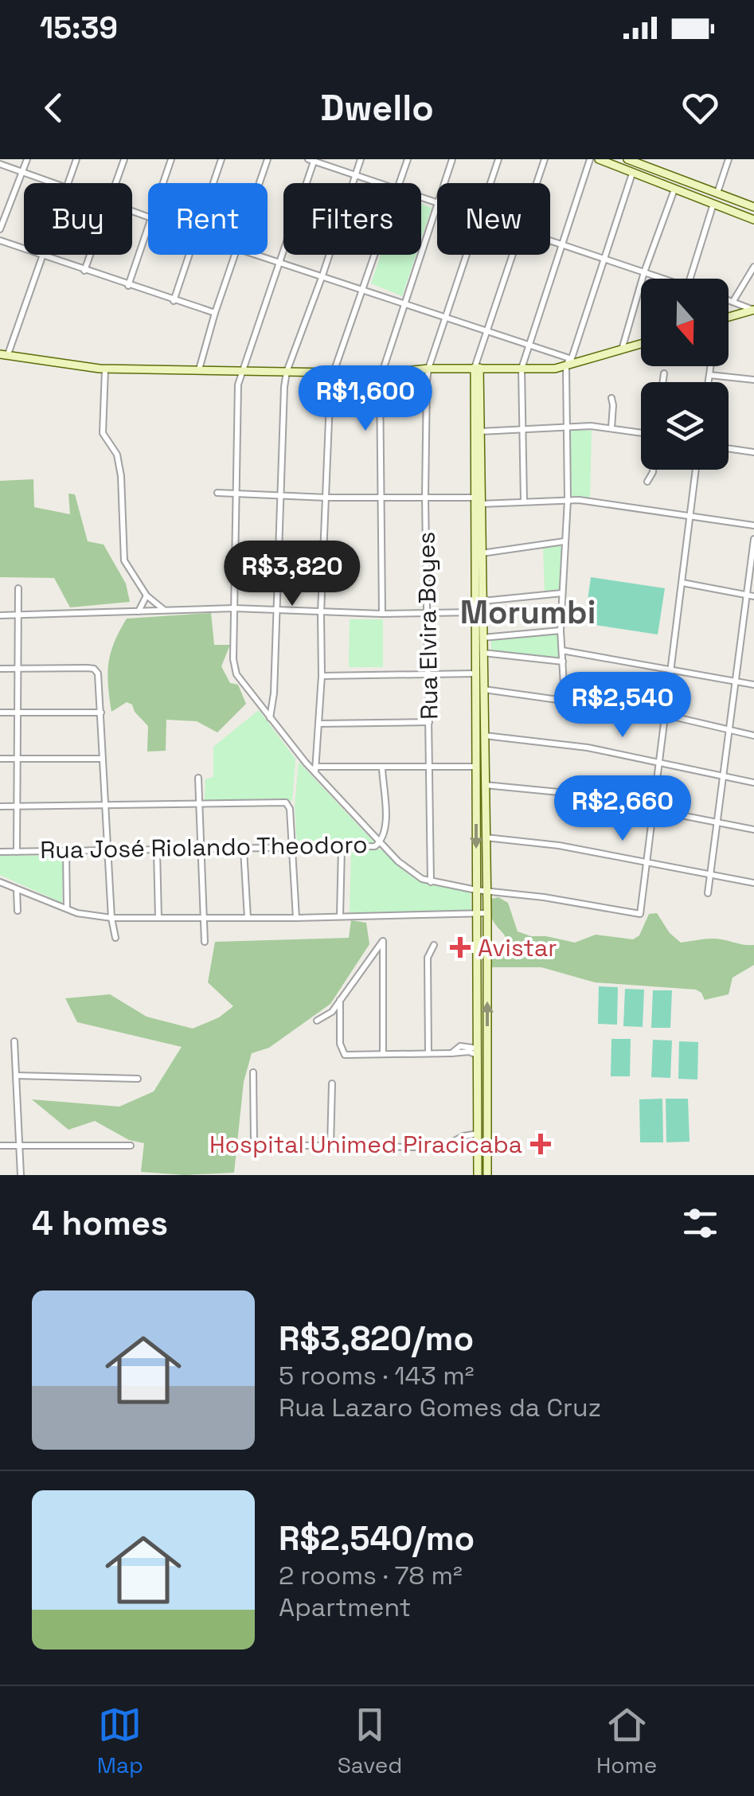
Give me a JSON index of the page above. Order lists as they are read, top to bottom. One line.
{"streets":{"street":["Rua Elvira Boyes","Rua José Riolando Theodoro"]},"districts":["Morumbi"],"places":{"health":["Avistar","Hospital Unimed Piracicaba"]},"north":"bottom","page":{"status":"15:39","header":"Dwello","chip":["Buy","Rent","Filters","New"],"price":["R$1,600","R$3,820","R$2,540","R$2,660"],"heading":"4 homes","list":[{"name":"R$3,820/mo","note":"5 rooms · 143 m² · Rua Lazaro Gomes da Cruz"},{"name":"R$2,540/mo","note":"2 rooms · 78 m² · Apartment"}],"tabs":["Map","Saved","Home"]}}
